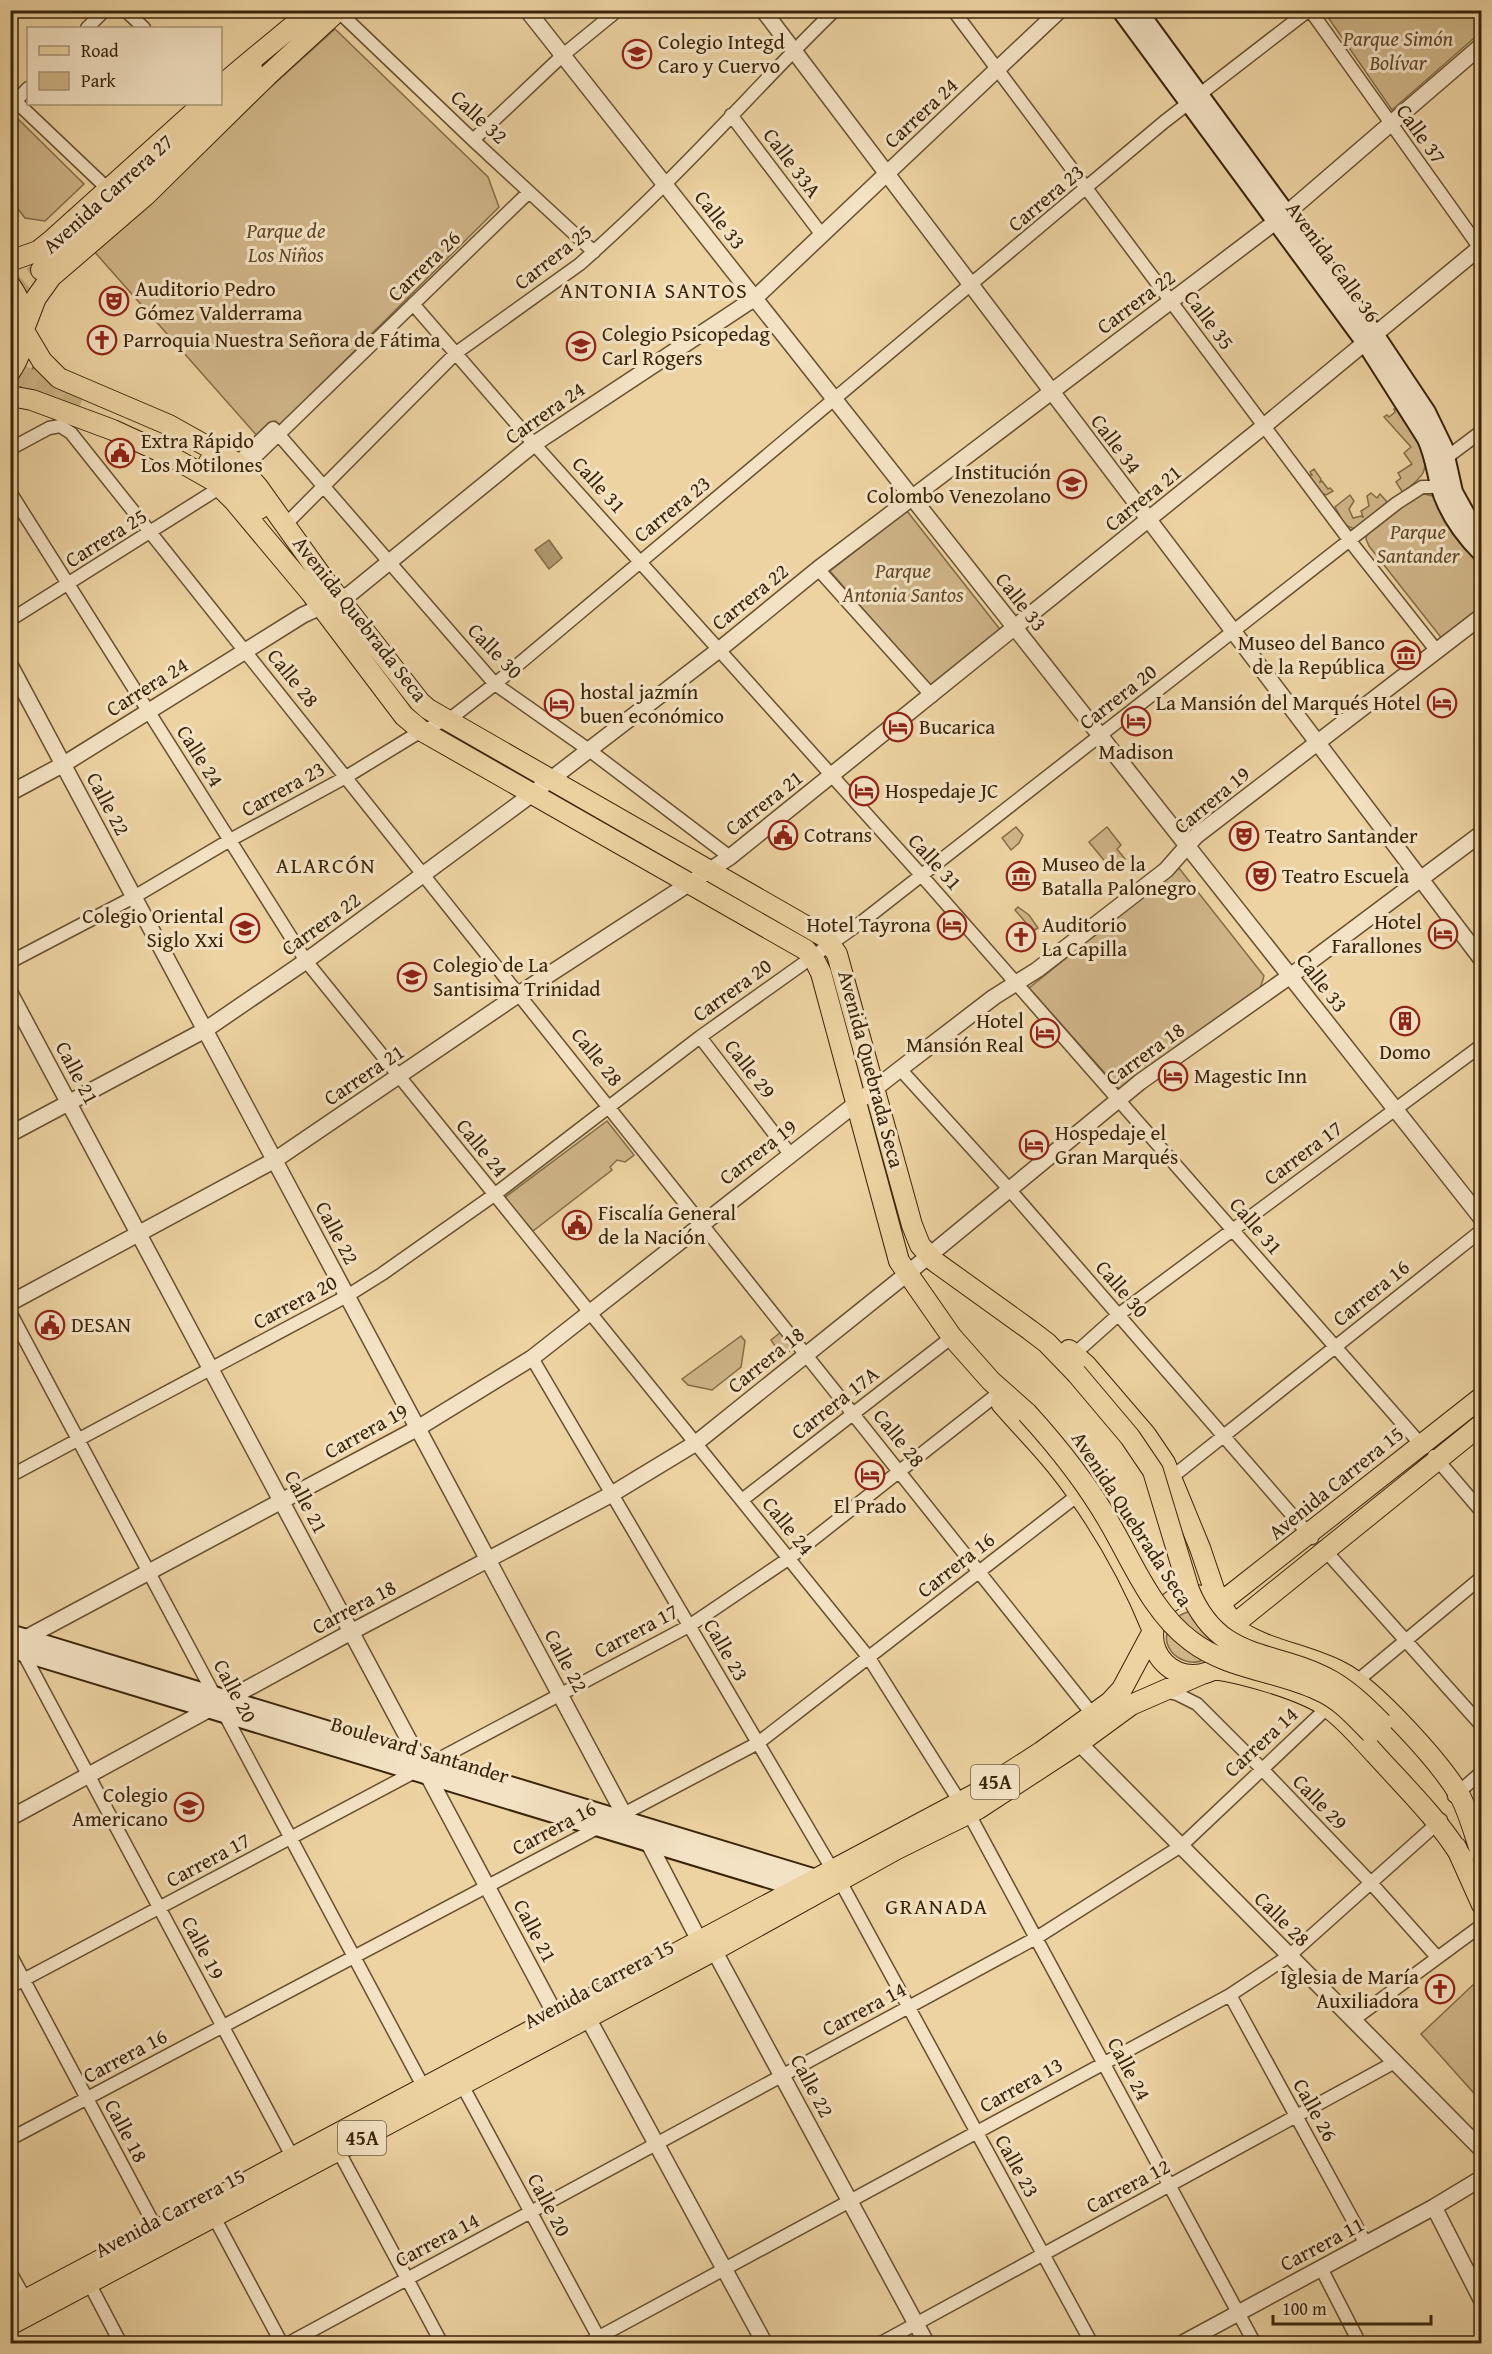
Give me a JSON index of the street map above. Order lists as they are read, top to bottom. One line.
{"streets":{"main road":["Avenida Carrera 27","Avenida Calle 36","Avenida Quebrada Seca","Avenida Carrera 15","Boulevard Santander","45A"],"street":["Carrera 24","Calle 32","Calle 37","Calle 33A","Carrera 23","Calle 33","Carrera 25","Carrera 26","Carrera 22","Calle 35","Calle 34","Calle 31","Carrera 21","Calle 30","Calle 28","Carrera 20","Calle 24","Carrera 19","Calle 22","Carrera 18","Calle 29","Calle 21","Carrera 17","Carrera 16","Carrera 17A","Calle 23","Calle 20","Carrera 14","Calle 19","Carrera 13","Calle 26","Calle 18","Carrera 12","Carrera 11"]},"crossings":[["Carrera 24","Calle 33A"],["Carrera 24","Calle 33"],["Carrera 24","Calle 35"],["Carrera 24","Calle 34"],["Carrera 24","Calle 31"],["Carrera 24","Avenida Quebrada Seca"],["Carrera 24","Calle 30"],["Carrera 24","Calle 28"],["Carrera 24","Calle 24"],["Carrera 24","Calle 22"],["Calle 32","Avenida Carrera 27"],["Calle 32","Carrera 25"],["Calle 32","Carrera 26"],["Calle 37","Carrera 23"],["Calle 37","Carrera 22"],["Calle 37","Carrera 21"],["Calle 33A","Carrera 25"],["Avenida Carrera 27","Avenida Quebrada Seca"],["Carrera 23","Calle 33"],["Carrera 23","Avenida Calle 36"],["Carrera 23","Calle 35"],["Carrera 23","Calle 34"],["Carrera 23","Calle 31"],["Carrera 23","Avenida Quebrada Seca"],["Carrera 23","Calle 30"],["Carrera 23","Calle 28"],["Carrera 23","Calle 24"],["Carrera 23","Calle 22"],["Calle 33","Carrera 25"],["Calle 33","Carrera 22"],["Calle 33","Carrera 21"],["Calle 33","Carrera 20"],["Calle 33","Carrera 19"],["Calle 33","Carrera 18"],["Calle 33","Carrera 17"],["Carrera 25","Calle 34"],["Carrera 25","Calle 31"],["Carrera 25","Avenida Quebrada Seca"],["Carrera 25","Calle 30"],["Carrera 25","Calle 28"],["Carrera 25","Calle 24"],["Avenida Calle 36","Carrera 22"],["Avenida Calle 36","Carrera 21"],["Avenida Calle 36","Carrera 20"],["Carrera 26","Calle 31"],["Carrera 26","Avenida Quebrada Seca"],["Carrera 26","Calle 30"],["Carrera 22","Calle 35"],["Carrera 22","Calle 34"],["Carrera 22","Calle 31"],["Carrera 22","Avenida Quebrada Seca"],["Carrera 22","Calle 30"],["Carrera 22","Calle 28"],["Carrera 22","Calle 24"],["Carrera 22","Calle 22"],["Carrera 22","Calle 21"],["Calle 35","Carrera 21"],["Calle 35","Carrera 20"],["Calle 35","Carrera 19"],["Calle 34","Carrera 21"],["Calle 34","Carrera 20"],["Calle 34","Carrera 19"],["Calle 34","Carrera 18"],["Calle 31","Carrera 21"],["Calle 31","Carrera 20"],["Calle 31","Carrera 19"],["Calle 31","Carrera 18"],["Calle 31","Carrera 17"],["Calle 31","Carrera 16"],["Calle 31","Avenida Carrera 15"],["Carrera 21","Avenida Quebrada Seca"],["Carrera 21","Calle 30"],["Carrera 21","Calle 28"],["Carrera 21","Calle 24"],["Carrera 21","Calle 22"],["Carrera 21","Calle 21"],["Avenida Quebrada Seca","Carrera 20"],["Avenida Quebrada Seca","Carrera 19"],["Avenida Quebrada Seca","Carrera 18"],["Avenida Quebrada Seca","Carrera 17"],["Avenida Quebrada Seca","Carrera 17A"],["Avenida Quebrada Seca","Carrera 13"],["Calle 30","Carrera 19"],["Calle 30","Carrera 18"],["Calle 30","Carrera 17"],["Calle 30","Carrera 16"],["Calle 30","Avenida Carrera 15"],["Calle 28","Carrera 20"],["Calle 28","Carrera 19"],["Calle 28","Carrera 18"],["Calle 28","Carrera 17"],["Calle 28","Carrera 16"],["Calle 28","Carrera 17A"],["Calle 28","Avenida Carrera 15"],["Calle 28","Carrera 14"],["Calle 28","Carrera 13"],["Calle 28","Carrera 12"],["Carrera 20","Calle 24"],["Carrera 20","Calle 22"],["Carrera 20","Calle 29"],["Carrera 20","Calle 21"],["Carrera 20","Calle 20"],["Calle 24","Carrera 19"],["Calle 24","Carrera 18"],["Calle 24","Carrera 17"],["Calle 24","Carrera 16"],["Calle 24","Carrera 17A"],["Calle 24","Avenida Carrera 15"],["Calle 24","Carrera 14"],["Calle 24","Carrera 13"],["Calle 24","Carrera 12"],["Calle 24","Carrera 11"],["Carrera 19","Calle 22"],["Carrera 19","Calle 29"],["Carrera 19","Calle 21"],["Carrera 19","Calle 23"],["Carrera 19","Calle 20"],["Carrera 19","Boulevard Santander"],["Carrera 19","Calle 19"],["Calle 22","Carrera 18"],["Calle 22","Carrera 17"],["Calle 22","Carrera 16"],["Calle 22","Avenida Carrera 15"],["Calle 22","Carrera 14"],["Calle 22","Boulevard Santander"],["Calle 22","Carrera 13"],["Calle 22","Carrera 12"],["Carrera 18","Calle 21"],["Carrera 18","Calle 23"],["Carrera 18","Calle 20"],["Carrera 18","Boulevard Santander"],["Carrera 18","Calle 19"],["Calle 29","Avenida Carrera 15"],["Calle 29","Carrera 14"],["Calle 29","Carrera 13"],["Calle 21","Carrera 17"],["Calle 21","Carrera 16"],["Calle 21","Avenida Carrera 15"],["Calle 21","Boulevard Santander"],["Carrera 17","Calle 23"],["Carrera 17","Calle 20"],["Carrera 17","Boulevard Santander"],["Carrera 17","Calle 19"],["Carrera 17","Calle 18"],["Carrera 16","Calle 23"],["Carrera 16","Calle 20"],["Carrera 16","Boulevard Santander"],["Carrera 16","Calle 19"],["Carrera 16","Calle 18"],["Avenida Carrera 15","Calle 23"],["Avenida Carrera 15","Calle 20"],["Avenida Carrera 15","Boulevard Santander"],["Avenida Carrera 15","45A"],["Avenida Carrera 15","Calle 19"],["Avenida Carrera 15","Calle 18"],["Calle 23","Carrera 14"],["Calle 23","Boulevard Santander"],["Calle 23","Carrera 13"],["Calle 23","Carrera 12"],["Calle 20","Carrera 14"],["Calle 20","Boulevard Santander"],["Calle 20","Carrera 13"],["Boulevard Santander","Calle 19"],["Carrera 13","Calle 26"],["Calle 26","Carrera 12"],["Calle 26","Carrera 11"]],"districts":["ANTONIA SANTOS","ALARCÓN","GRANADA"],"parks":["Parque Simón Bolívar","Parque de Los Niños","Parque Santander","Parque Antonia Santos"],"places":{"school or university":["Colegio Integd Caro y Cuervo","Colegio Psicopedag Carl Rogers","Institución Colombo Venezolano","Colegio Oriental Siglo Xxi","Colegio de La Santisima Trinidad","Colegio Americano"],"theatre":["Auditorio Pedro Gómez Valderrama","Teatro Santander","Teatro Escuela"],"church":["Parroquia Nuestra Señora de Fátima","Auditorio La Capilla","Iglesia de María Auxiliadora"],"public building":["Extra Rápido Los Motilones","Cotrans","Fiscalía General de la Nación","DESAN"],"museum":["Museo del Banco de la República","Museo de la Batalla Palonegro"],"hotel":["La Mansión del Marqués Hotel","hostal jazmín buen económico","Madison","Bucarica","Hospedaje JC","Hotel Tayrona","Hotel Farallones","Hotel Mansión Real","Magestic Inn","Hospedaje el Gran Marqués","El Prado"],"building":["Domo"]},"legend":["Road","Park"],"scale_bar":"100 m"}
